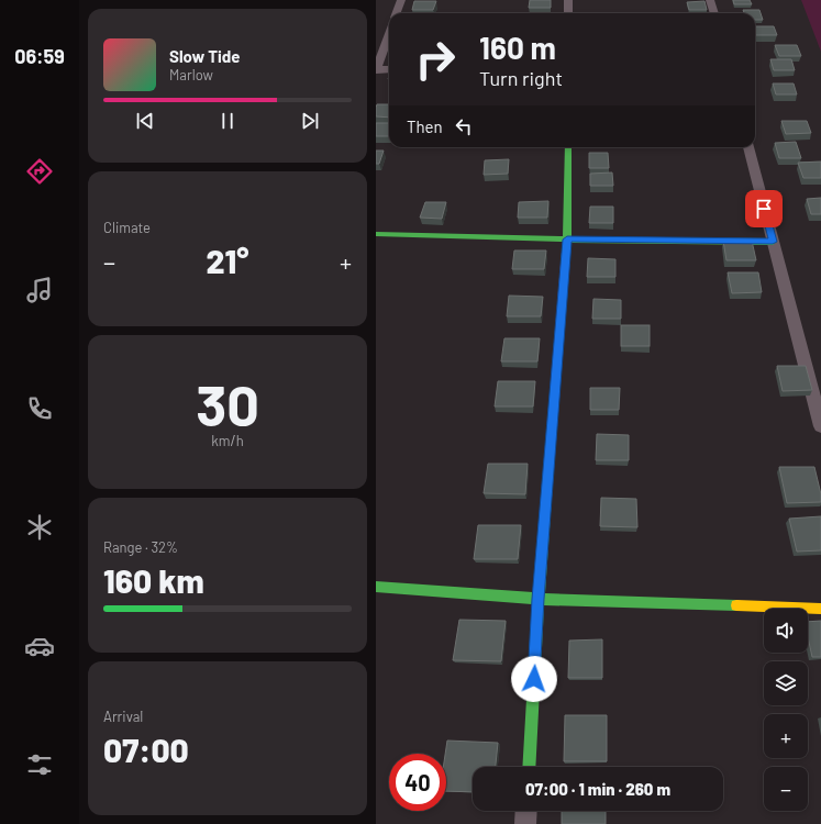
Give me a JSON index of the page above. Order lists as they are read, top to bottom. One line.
{"page":{"tabs":"06:59","turn":["160 m","Turn right"],"song":["Slow Tide","Marlow"],"then":"Then","tile":["Climate",["30","km/h"],["Range · 32%","160 km"],["Arrival","07:00"]],"heat":["−","21°","+"],"map_buttons":["+","−"],"limit":"40","trip":"07:00 · 1 min · 260 m"}}
